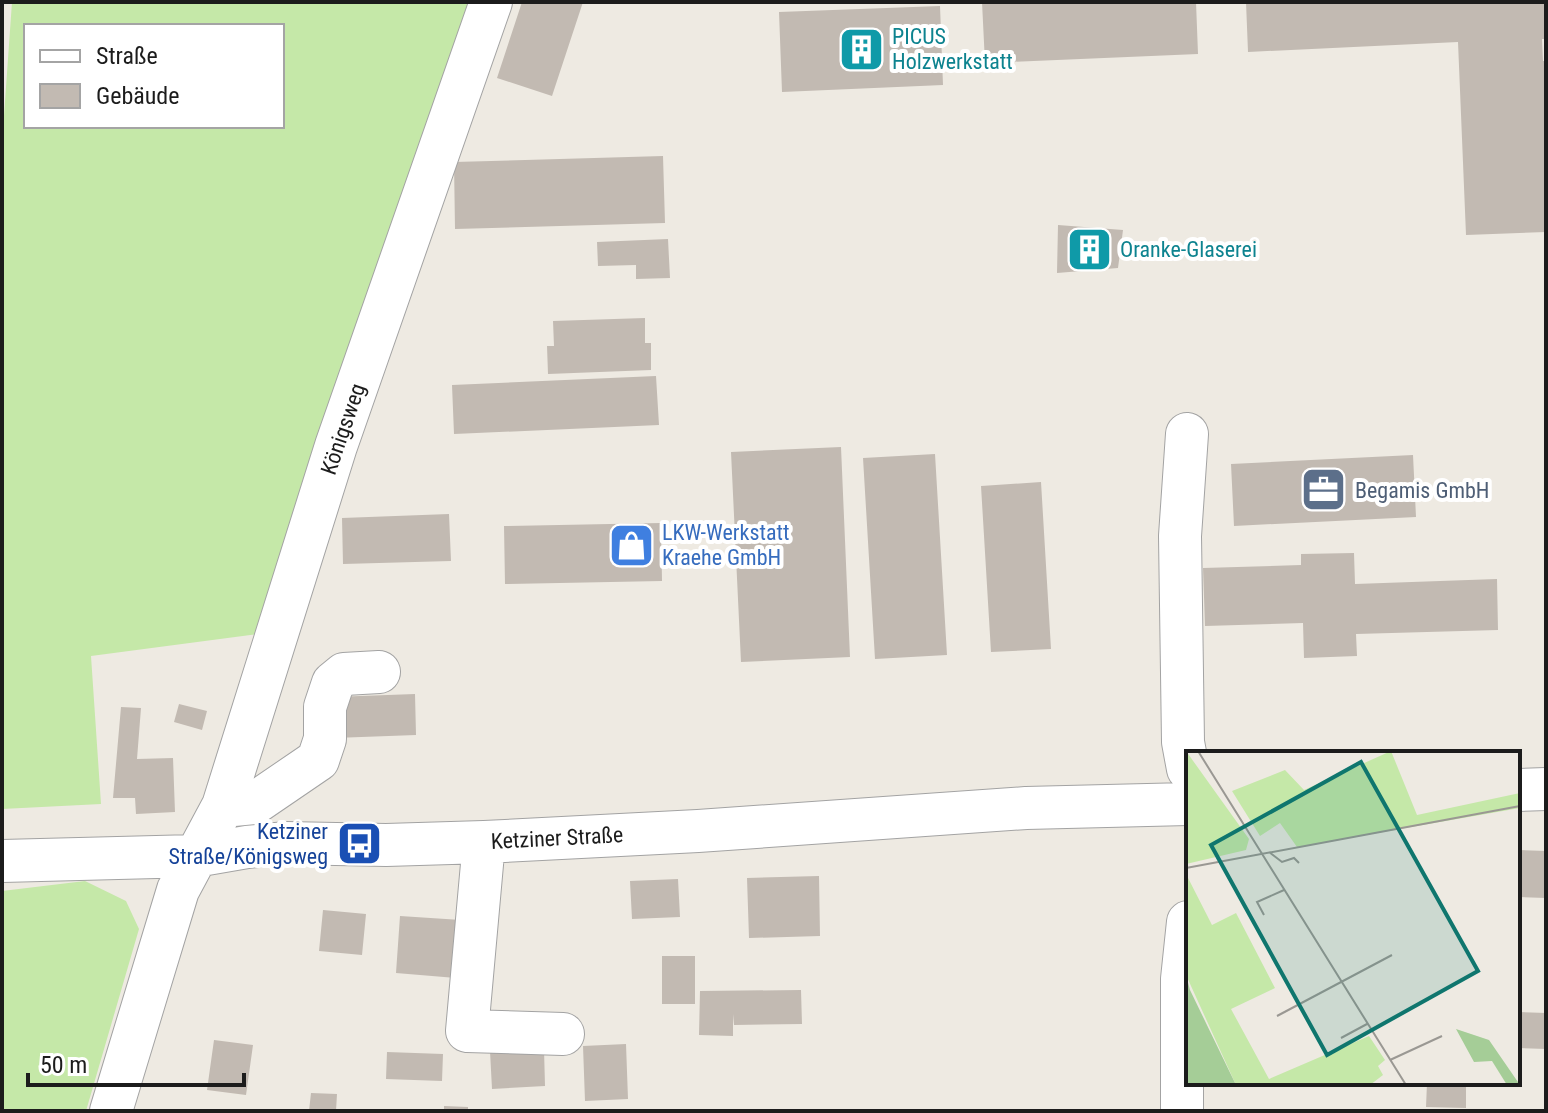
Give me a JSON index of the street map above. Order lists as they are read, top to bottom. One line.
{"streets":{"street":["Königsweg","Ketziner Straße"]},"crossings":[["Königsweg","Ketziner Straße"]],"places":{"building":["PICUS Holzwerkstatt","Oranke-Glaserei"],"office":["Begamis GmbH"],"shop":["LKW-Werkstatt Kraehe GmbH"],"bus stop":["Ketziner Straße/Königsweg"]},"legend":["Straße","Gebäude"],"scale_bar":"50 m"}
